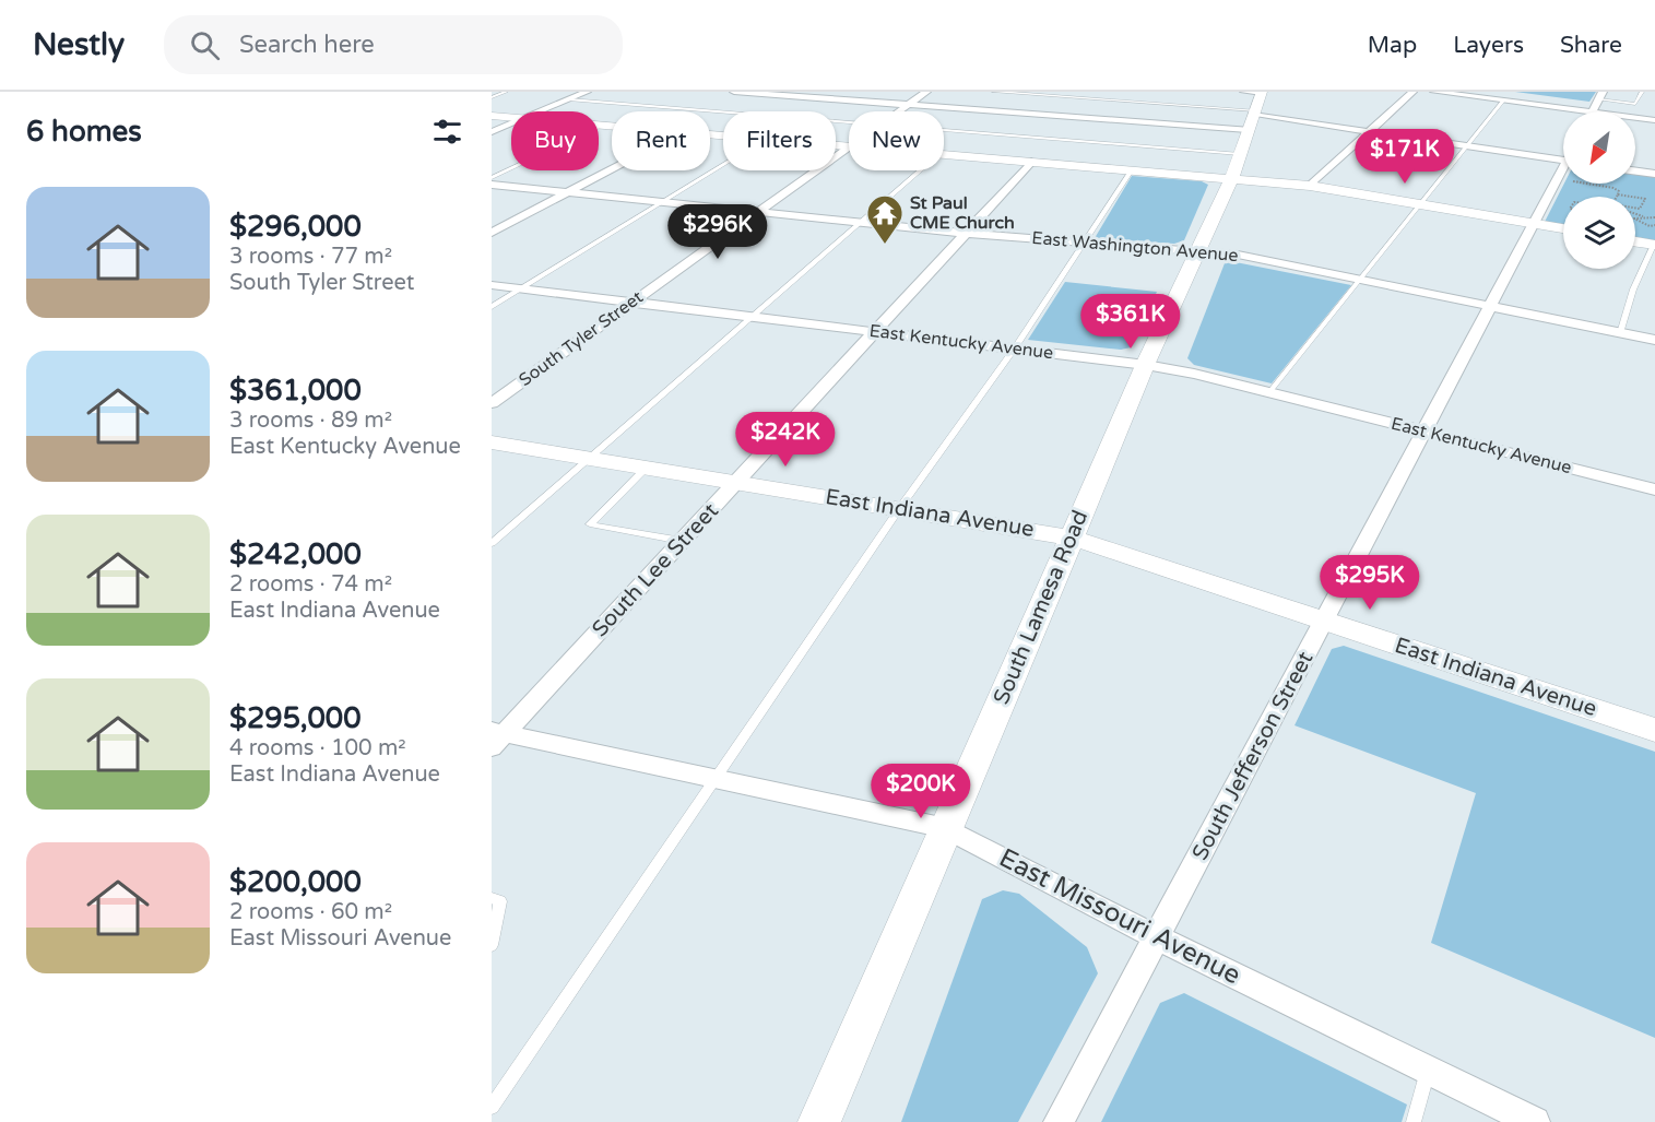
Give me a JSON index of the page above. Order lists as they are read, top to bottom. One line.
{"streets":{"street":["East Washington Avenue","South Tyler Street","East Kentucky Avenue","East Indiana Avenue","South Lee Street","South Lamesa Road","South Jefferson Street","East Missouri Avenue"]},"crossings":[["East Washington Avenue","South Tyler Street"],["East Washington Avenue","South Lee Street"],["East Washington Avenue","South Lamesa Road"],["East Washington Avenue","South Jefferson Street"],["South Tyler Street","East Kentucky Avenue"],["East Kentucky Avenue","South Lee Street"],["East Kentucky Avenue","South Lamesa Road"],["East Kentucky Avenue","South Jefferson Street"],["East Indiana Avenue","South Lee Street"],["East Indiana Avenue","South Lamesa Road"],["East Indiana Avenue","South Jefferson Street"],["South Lee Street","East Missouri Avenue"],["South Lamesa Road","East Missouri Avenue"],["South Jefferson Street","East Missouri Avenue"]],"places":{"temple":["St Paul CME Church"]},"north":"bottom left","page":{"header":"Nestly","search":"Search here","nav":["Map","Layers","Share"],"heading":"6 homes","chip":["Buy","Rent","Filters","New"],"price":["$171K","$296K","$361K","$242K","$295K","$200K"],"list":[{"name":"$296,000","note":"3 rooms · 77 m² · South Tyler Street"},{"name":"$361,000","note":"3 rooms · 89 m² · East Kentucky Avenue"},{"name":"$242,000","note":"2 rooms · 74 m² · East Indiana Avenue"},{"name":"$295,000","note":"4 rooms · 100 m² · East Indiana Avenue"},{"name":"$200,000","note":"2 rooms · 60 m² · East Missouri Avenue"}]}}
